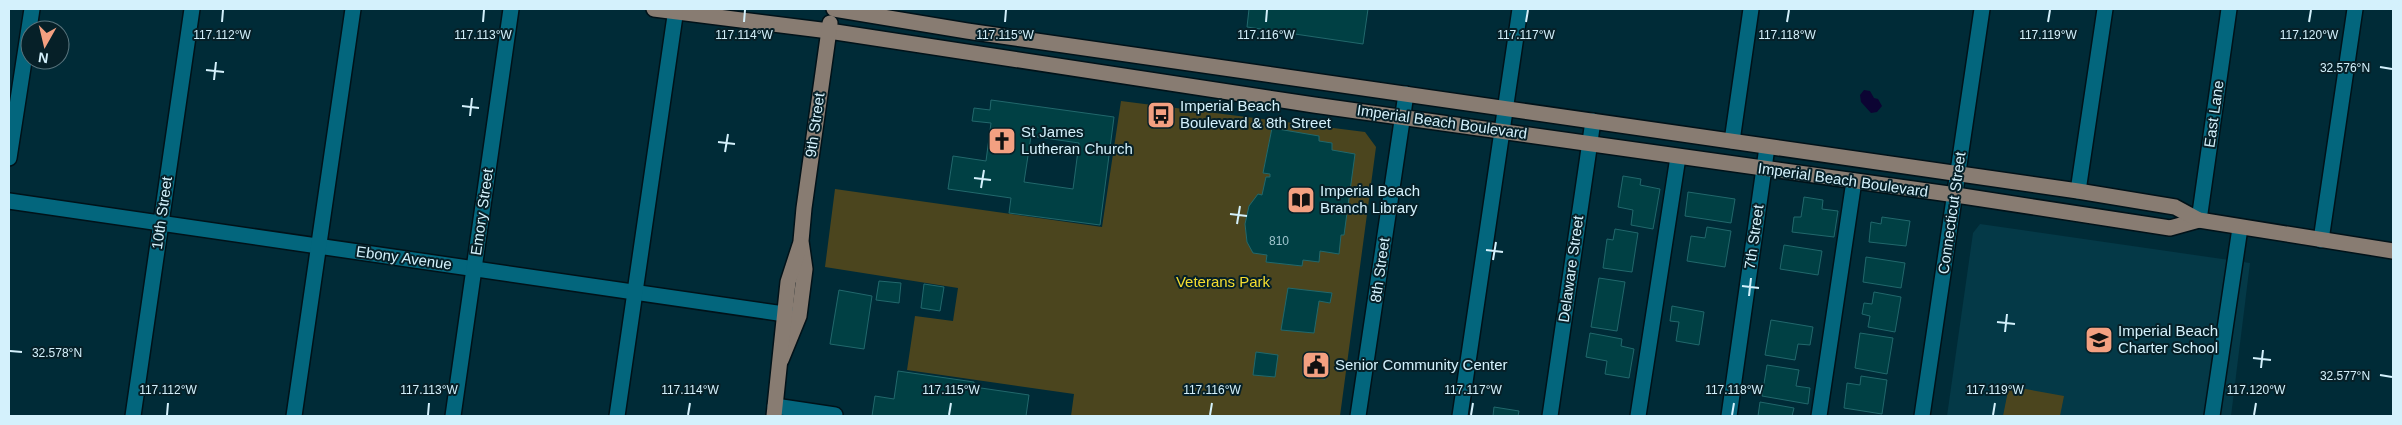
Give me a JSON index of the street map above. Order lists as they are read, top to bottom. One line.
{"streets":{"main road":["Imperial Beach Boulevard","9th Street"],"street":["East Lane","Emory Street","10th Street","Connecticut Street","7th Street","Ebony Avenue","Delaware Street","8th Street"]},"crossings":[["East Lane","Imperial Beach Boulevard"],["Imperial Beach Boulevard","9th Street"],["Imperial Beach Boulevard","Connecticut Street"],["Imperial Beach Boulevard","7th Street"],["Imperial Beach Boulevard","Delaware Street"],["Imperial Beach Boulevard","8th Street"],["9th Street","Ebony Avenue"],["Emory Street","Ebony Avenue"],["10th Street","Ebony Avenue"]],"parks":["Veterans Park"],"places":{"bus stop":["Imperial Beach Boulevard & 8th Street"],"church":["St James Lutheran Church"],"library":["Imperial Beach Branch Library"],"school or university":["Imperial Beach Charter School"],"public building":["Senior Community Center"]},"house_numbers":["810"],"north":"bottom","coordinates":["117.112°W","117.113°W","117.114°W","117.115°W","117.116°W","117.117°W","117.118°W","117.119°W","117.120°W","32.576°N","32.578°N","32.577°N"]}
